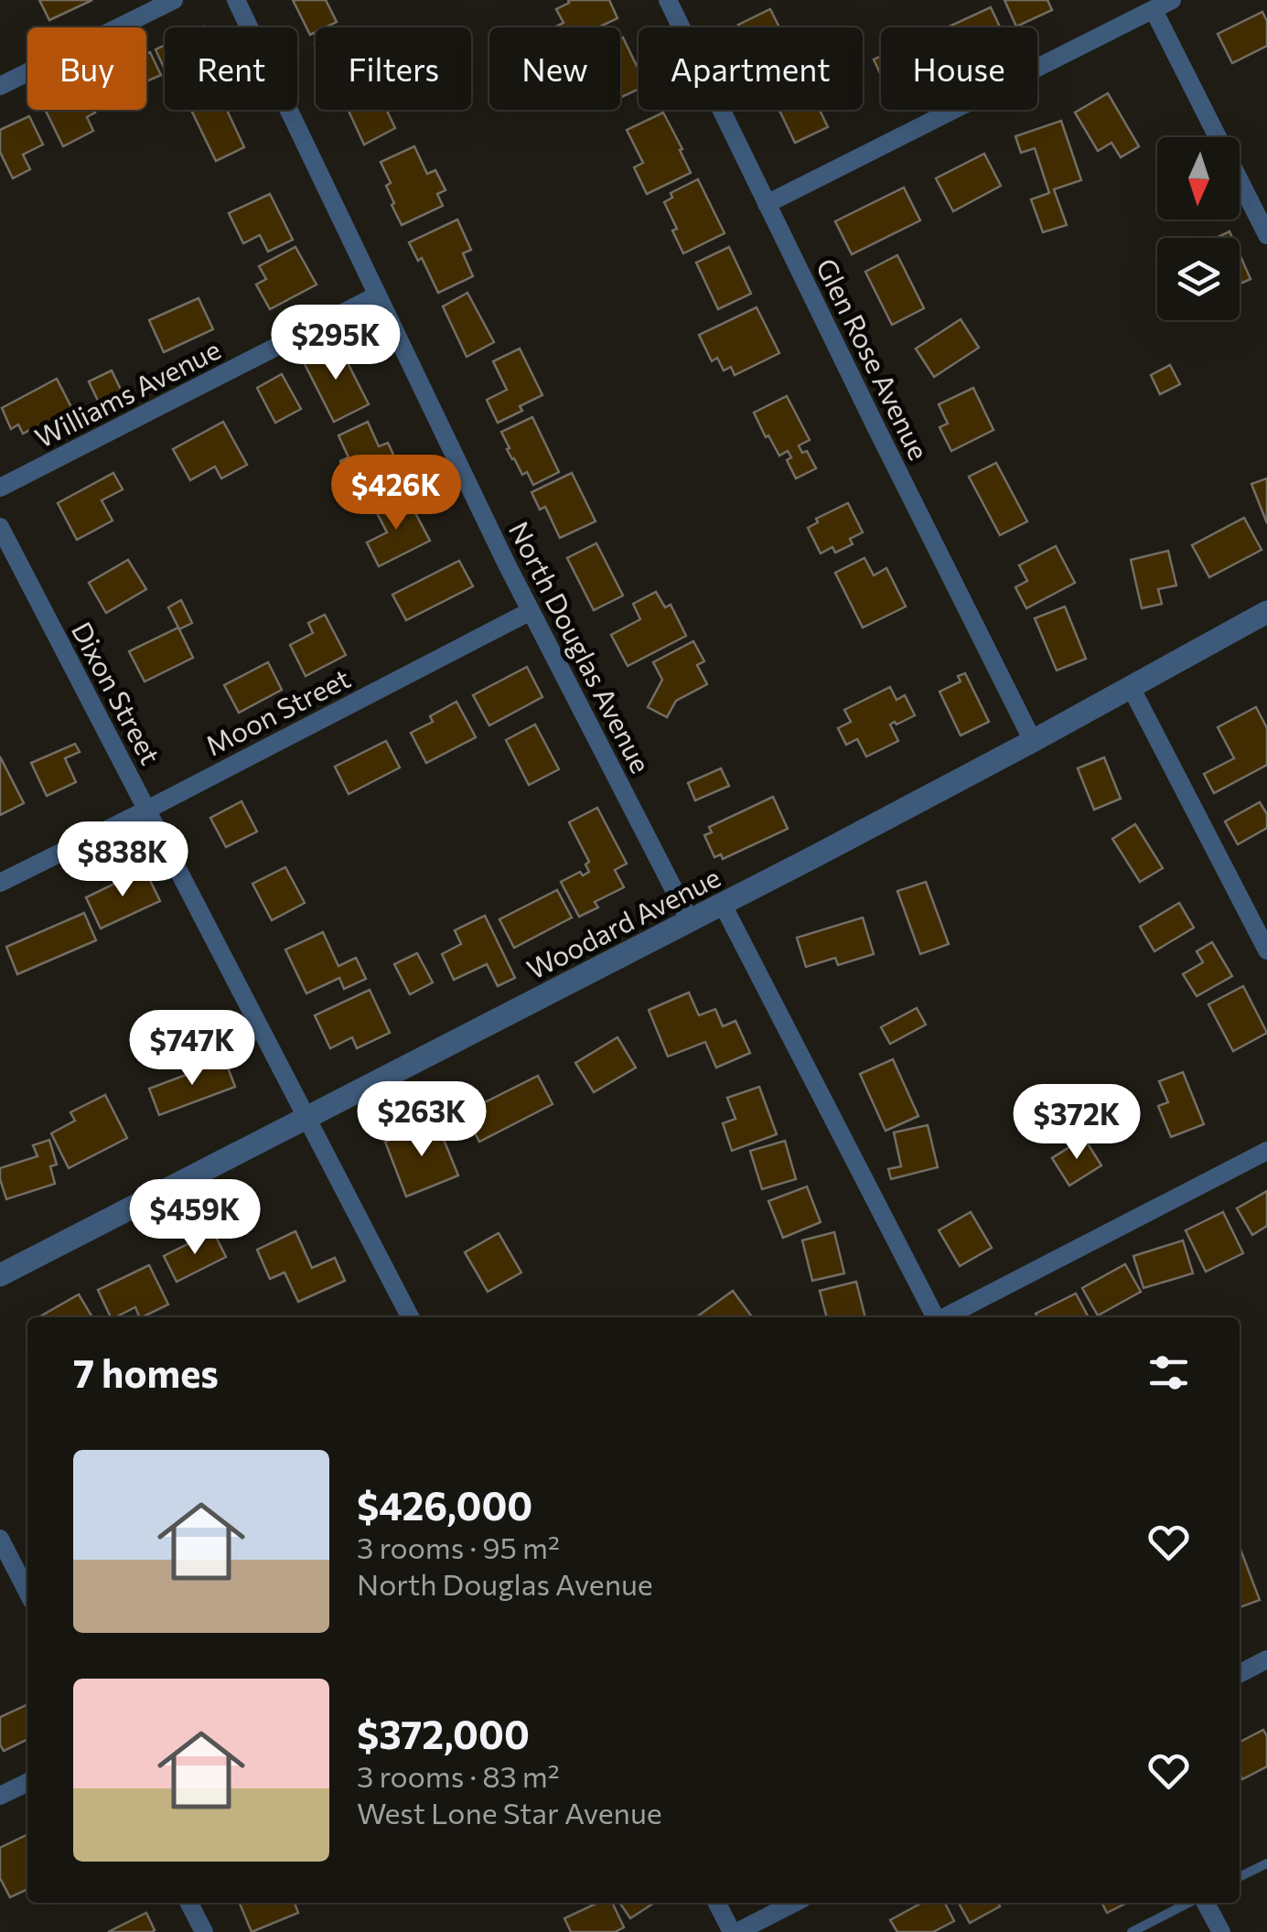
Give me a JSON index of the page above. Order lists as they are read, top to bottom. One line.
{"streets":{"street":["Glen Rose Avenue","Williams Avenue","North Douglas Avenue","Dixon Street","Moon Street","Woodard Avenue"]},"crossings":[["Glen Rose Avenue","Woodard Avenue"],["Williams Avenue","North Douglas Avenue"],["North Douglas Avenue","Moon Street"],["North Douglas Avenue","Woodard Avenue"],["Dixon Street","Moon Street"],["Dixon Street","Woodard Avenue"]],"north":"bottom","page":{"chip":["Buy","Rent","Filters","New","Apartment","House"],"price":["$295K","$426K","$838K","$747K","$263K","$372K","$459K"],"heading":"7 homes","list":[{"name":"$426,000","note":"3 rooms · 95 m² · North Douglas Avenue"},{"name":"$372,000","note":"3 rooms · 83 m² · West Lone Star Avenue"}]}}
